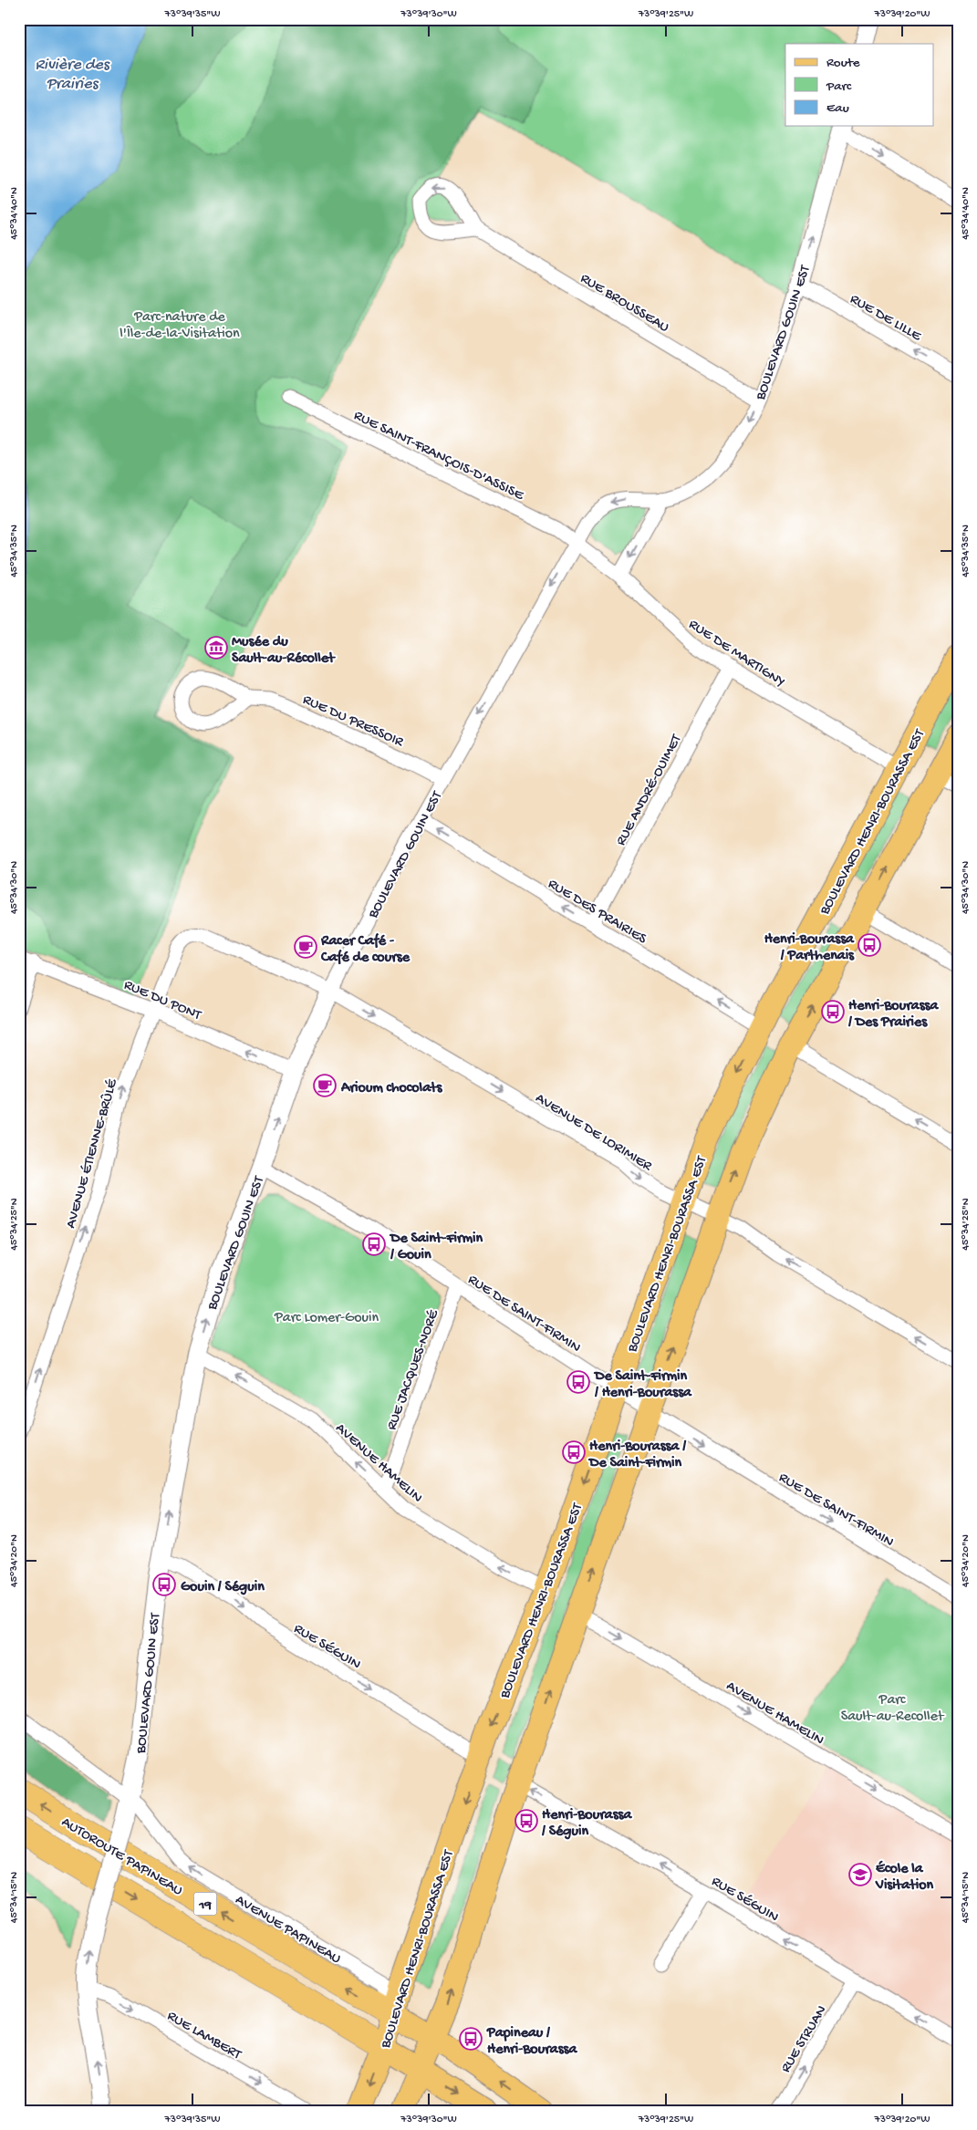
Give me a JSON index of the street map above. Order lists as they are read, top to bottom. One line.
{"streets":{"highway":["AUTOROUTE PAPINEAU","19"],"main road":["BOULEVARD HENRI-BOURASSA EST"],"street":["RUE BROUSSEAU","RUE DE LILLE","BOULEVARD GOUIN EST","RUE SAINT-FRANÇOIS-D'ASSISE","RUE DE MARTIGNY","RUE DU PRESSOIR","RUE ANDRÉ-OUIMET","RUE DES PRAIRIES","RUE DU PONT","AVENUE DE LORIMIER","AVENUE ÉTIENNE-BRÛLÉ","RUE DE SAINT-FIRMIN","RUE JACQUES-NORÉ","AVENUE HAMELIN","RUE SÉGUIN","AVENUE PAPINEAU","RUE LAMBERT","RUE STRUAN"]},"crossings":[["RUE BROUSSEAU","BOULEVARD GOUIN EST"],["RUE DE LILLE","BOULEVARD GOUIN EST"],["BOULEVARD GOUIN EST","RUE SAINT-FRANÇOIS-D'ASSISE"],["BOULEVARD GOUIN EST","RUE DE MARTIGNY"],["BOULEVARD GOUIN EST","RUE DU PRESSOIR"],["BOULEVARD GOUIN EST","RUE DES PRAIRIES"],["BOULEVARD GOUIN EST","RUE DU PONT"],["BOULEVARD GOUIN EST","AVENUE DE LORIMIER"],["BOULEVARD GOUIN EST","RUE DE SAINT-FIRMIN"],["BOULEVARD GOUIN EST","AVENUE HAMELIN"],["BOULEVARD GOUIN EST","RUE SÉGUIN"],["BOULEVARD GOUIN EST","AVENUE PAPINEAU"],["BOULEVARD GOUIN EST","RUE LAMBERT"],["RUE SAINT-FRANÇOIS-D'ASSISE","RUE DE MARTIGNY"],["RUE DE MARTIGNY","RUE ANDRÉ-OUIMET"],["RUE DE MARTIGNY","BOULEVARD HENRI-BOURASSA EST"],["RUE ANDRÉ-OUIMET","RUE DES PRAIRIES"],["BOULEVARD HENRI-BOURASSA EST","RUE DES PRAIRIES"],["BOULEVARD HENRI-BOURASSA EST","AVENUE DE LORIMIER"],["BOULEVARD HENRI-BOURASSA EST","RUE DE SAINT-FIRMIN"],["BOULEVARD HENRI-BOURASSA EST","AVENUE HAMELIN"],["BOULEVARD HENRI-BOURASSA EST","RUE SÉGUIN"],["BOULEVARD HENRI-BOURASSA EST","AUTOROUTE PAPINEAU"],["BOULEVARD HENRI-BOURASSA EST","19"],["BOULEVARD HENRI-BOURASSA EST","AVENUE PAPINEAU"],["RUE DU PONT","AVENUE ÉTIENNE-BRÛLÉ"],["AVENUE DE LORIMIER","AVENUE ÉTIENNE-BRÛLÉ"],["RUE DE SAINT-FIRMIN","RUE JACQUES-NORÉ"],["RUE JACQUES-NORÉ","AVENUE HAMELIN"],["RUE SÉGUIN","RUE STRUAN"],["AUTOROUTE PAPINEAU","AVENUE PAPINEAU"]],"one_way":["RUE DE LILLE","RUE DES PRAIRIES","RUE DU PONT","AVENUE ÉTIENNE-BRÛLÉ","RUE DE SAINT-FIRMIN","AVENUE PAPINEAU","RUE LAMBERT","RUE STRUAN"],"water":["Rivière des Prairies"],"parks":["Parc-nature de l'Île-de-la-Visitation","Parc Lomer-Gouin","Parc Sault-au-Recollet"],"places":{"museum":["Musée du Sault-au-Récollet"],"bus stop":["Henri-Bourassa / Parthenais","Henri-Bourassa / Des Prairies","De Saint-Firmin / Gouin","De Saint-Firmin / Henri-Bourassa","Henri-Bourassa / De Saint-Firmin","Gouin / Séguin","Henri-Bourassa / Séguin","Papineau / Henri-Bourassa"],"cafe":["Racer Café - Café de course","Arioum chocolats"],"school or university":["École la Visitation"]},"legend":["Route","Parc","Eau"],"coordinates":["73°39'35\"W","73°39'30\"W","73°39'25\"W","73°39'20\"W","45°34'40\"N","45°34'35\"N","45°34'30\"N","45°34'25\"N","45°34'20\"N","45°34'15\"N"]}
